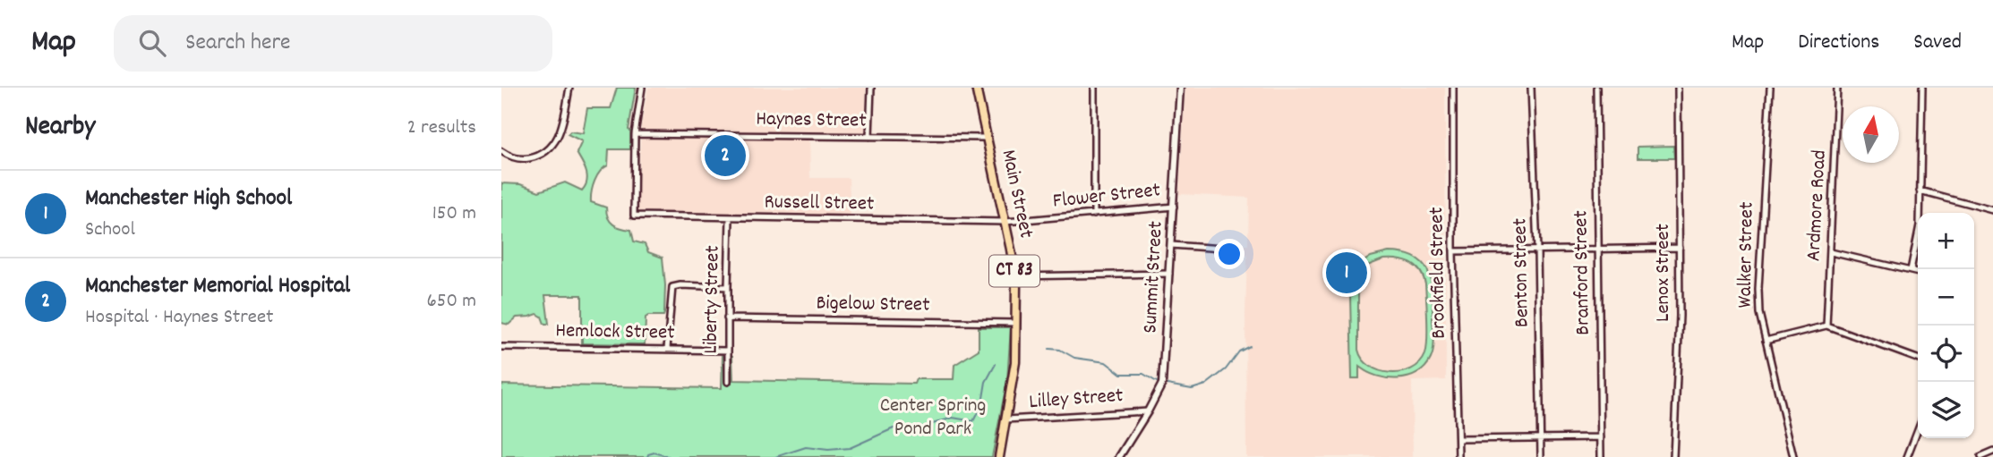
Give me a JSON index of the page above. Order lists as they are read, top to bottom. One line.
{"streets":{"main road":["Main Street","CT 83"],"street":["Haynes Street","Flower Street","Russell Street","Ardmore Road","Walker Street","Brookfield Street","Benton Street","Branford Street","Lenox Street","Summit Street","Liberty Street","Bigelow Street","Hemlock Street","Lilley Street"]},"crossings":[["Haynes Street","Main Street"],["Haynes Street","Russell Street"],["Main Street","Flower Street"],["Main Street","Russell Street"],["Main Street","Bigelow Street"],["Main Street","Lilley Street"],["Flower Street","Russell Street"],["Flower Street","Summit Street"],["Russell Street","Liberty Street"],["Summit Street","Lilley Street"],["Liberty Street","Bigelow Street"],["Liberty Street","Hemlock Street"]],"parks":["Center Spring Pond Park"],"north":"top","page":{"header":"Map","search":"Search here","nav":["Map","Directions","Saved"],"heading":["Nearby","2 results"],"pins":["2","1"],"list":[{"mark":"1","name":"Manchester High School","note":"School","value":"150 m"},{"mark":"2","name":"Manchester Memorial Hospital","note":"Hospital · Haynes Street","value":"650 m"}],"map_buttons":["+","−"]}}
